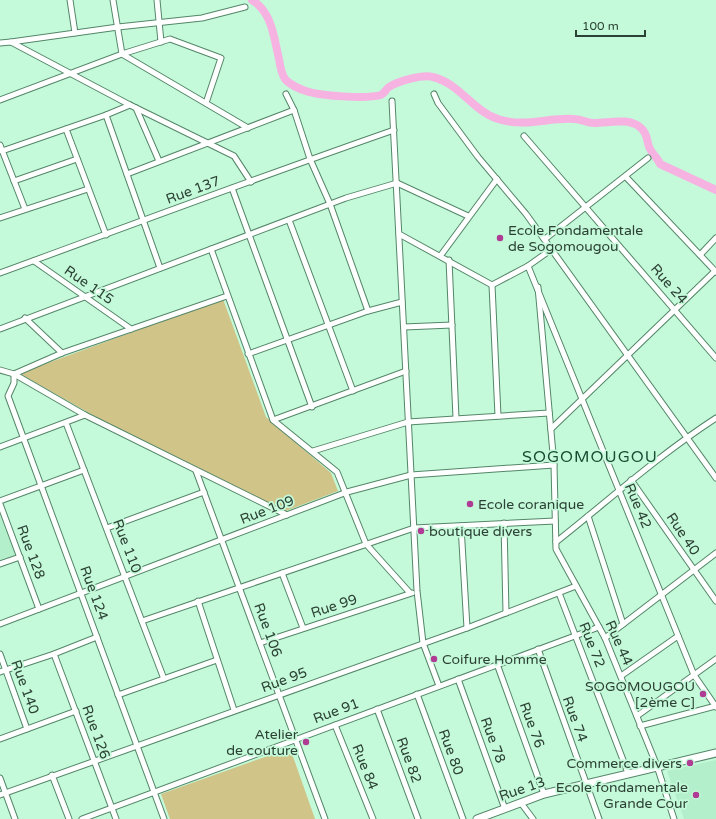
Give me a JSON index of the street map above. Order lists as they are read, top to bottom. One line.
{"streets":{"street":["Rue 137","Rue 24","Rue 115","Rue 42","Rue 109","Rue 40","Rue 110","Rue 128","Rue 124","Rue 99","Rue 106","Rue 44","Rue 72","Rue 95","Rue 140","Rue 91","Rue 74","Rue 76","Rue 126","Rue 78","Rue 80","Rue 82","Rue 84","Rue 13"]},"crossings":[["Rue 137","Rue 115"],["Rue 42","Rue 109"],["Rue 42","Rue 44"],["Rue 109","Rue 110"],["Rue 109","Rue 128"],["Rue 109","Rue 124"],["Rue 109","Rue 106"],["Rue 124","Rue 95"],["Rue 124","Rue 91"],["Rue 99","Rue 106"],["Rue 106","Rue 95"],["Rue 106","Rue 91"],["Rue 44","Rue 95"],["Rue 44","Rue 91"],["Rue 44","Rue 13"],["Rue 72","Rue 95"],["Rue 72","Rue 91"],["Rue 72","Rue 13"],["Rue 95","Rue 126"],["Rue 91","Rue 74"],["Rue 91","Rue 76"],["Rue 91","Rue 126"],["Rue 91","Rue 78"],["Rue 91","Rue 80"],["Rue 91","Rue 82"],["Rue 91","Rue 84"],["Rue 74","Rue 13"],["Rue 76","Rue 13"],["Rue 78","Rue 13"]],"districts":["SOGOMOUGOU"],"places":["Ecole Fondamentale de Sogomougou","Ecole coranique","boutique divers","Coifure Homme","SOGOMOUGOU [2ème C]","Atelier de couture","Commerce divers","Ecole fondamentale Grande Cour"],"scale_bar":"100 m"}
